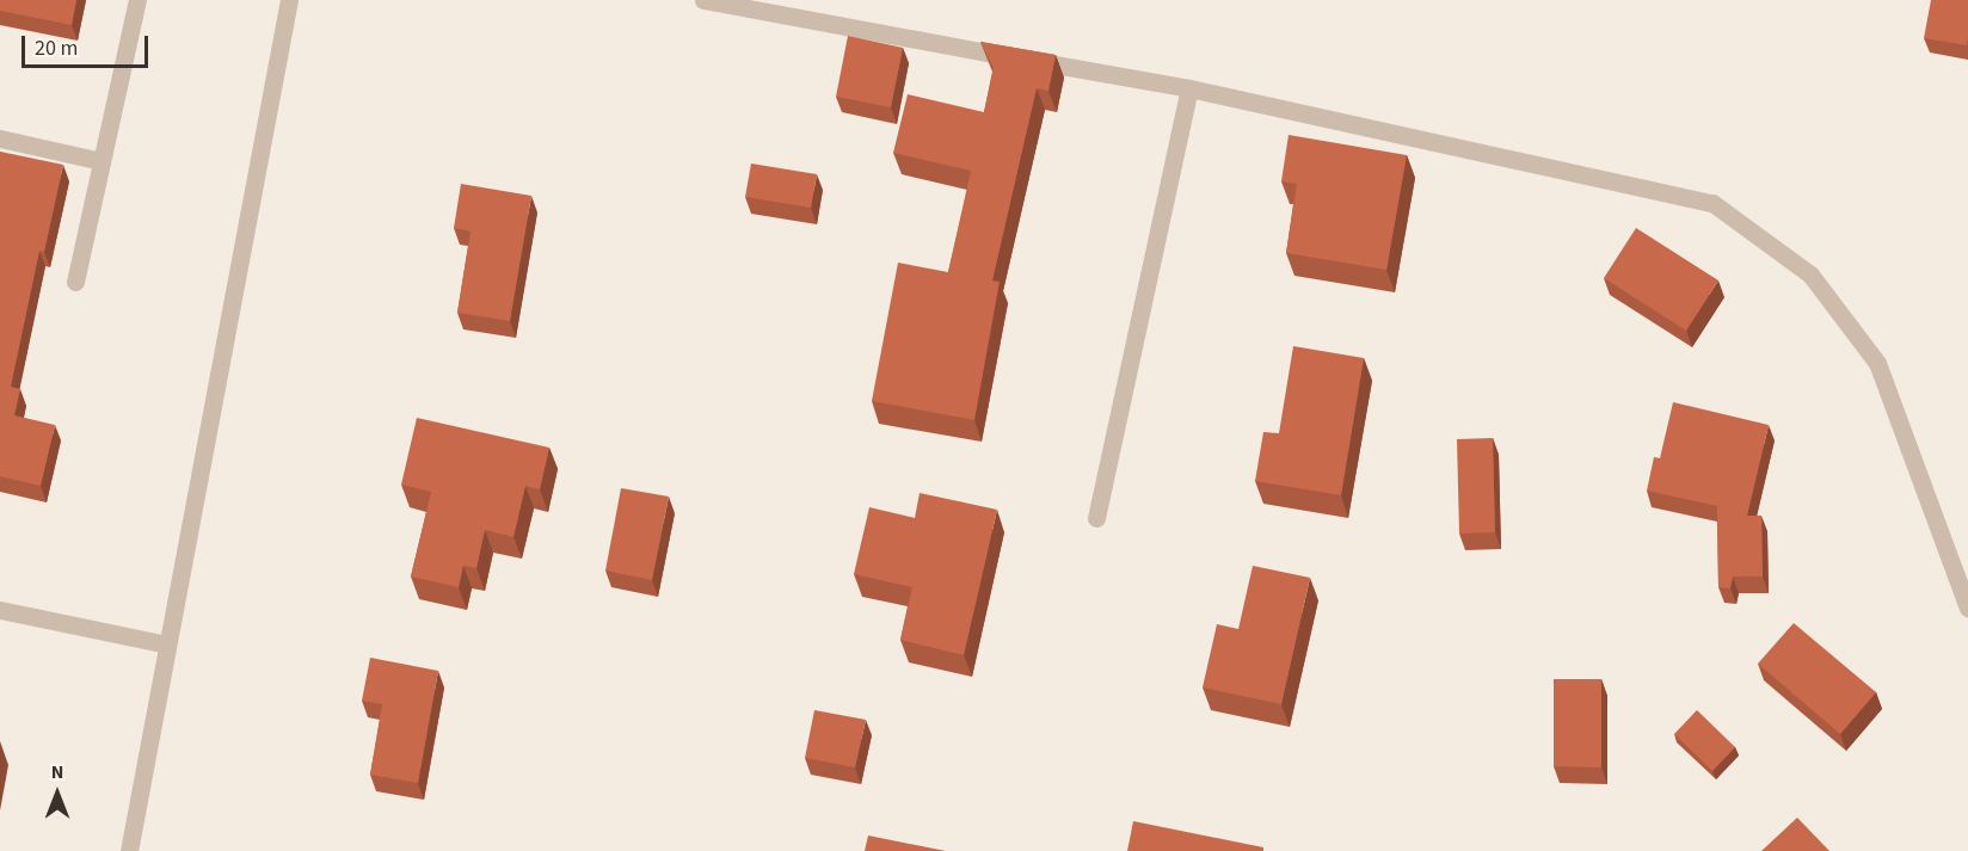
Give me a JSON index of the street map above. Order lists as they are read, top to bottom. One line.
{"scale_bar":"20 m","north":"top"}
